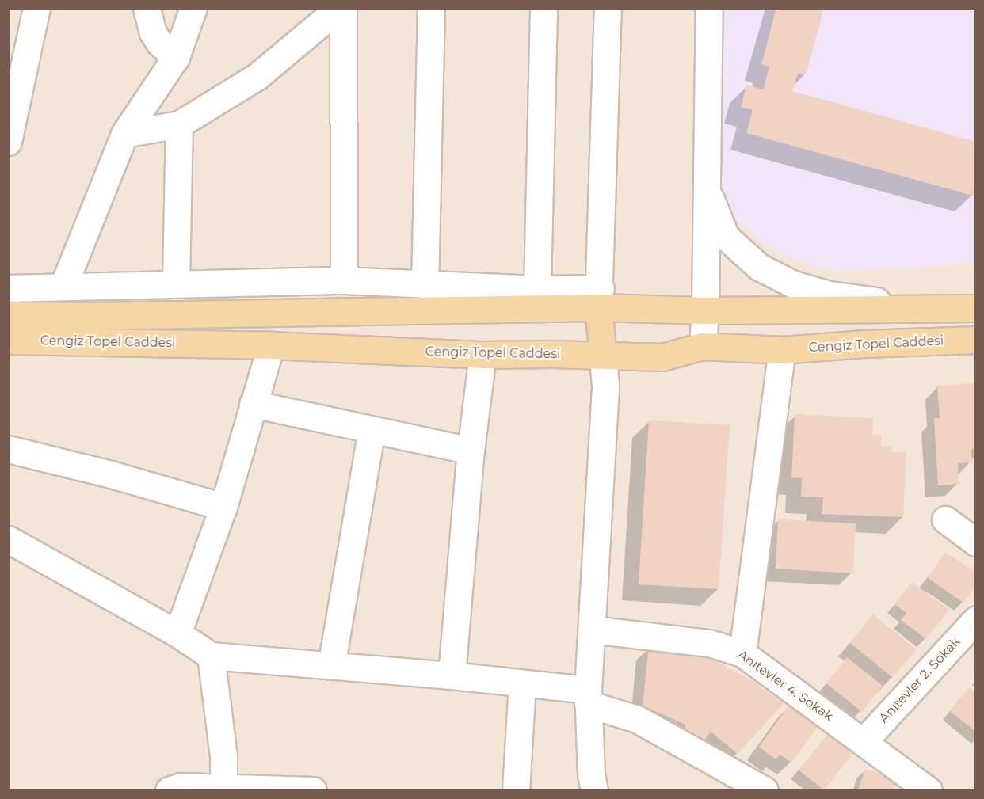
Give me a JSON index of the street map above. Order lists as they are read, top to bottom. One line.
{"streets":{"main road":["Cengiz Topel Caddesi"],"street":["Anıtevler 2. Sokak","Anıtevler 4. Sokak"]},"crossings":[["Anıtevler 2. Sokak","Anıtevler 4. Sokak"]]}
